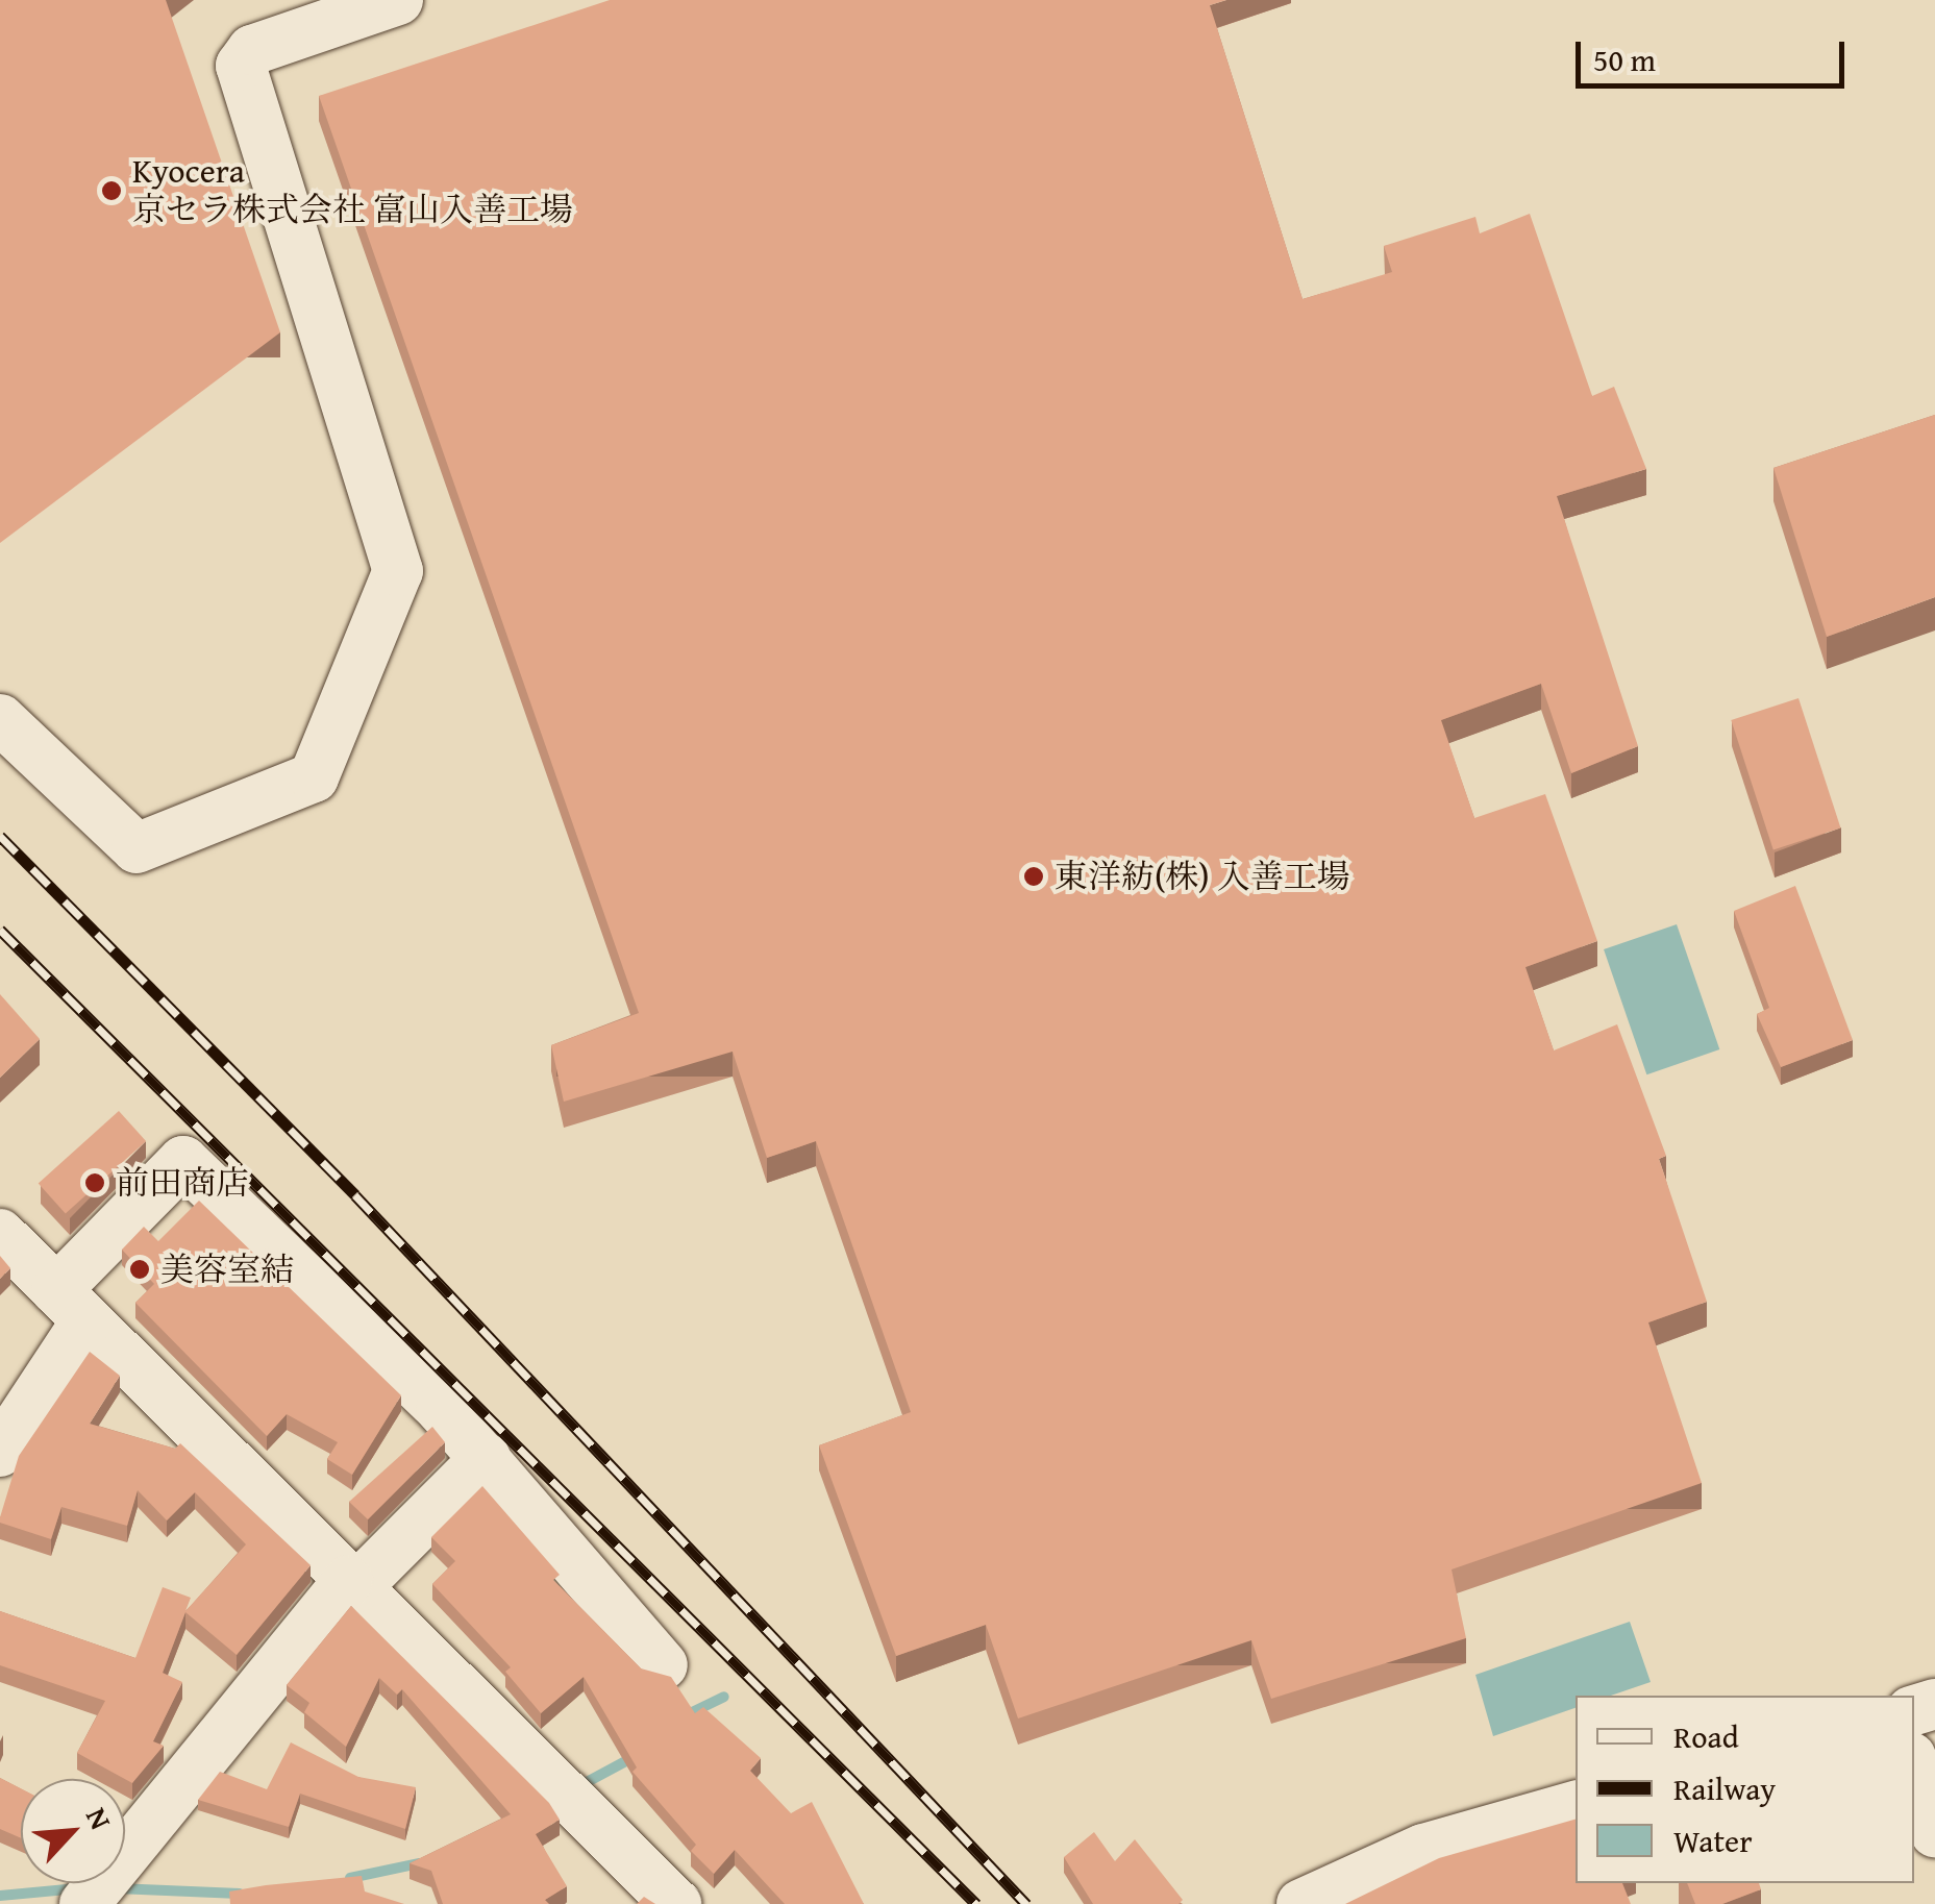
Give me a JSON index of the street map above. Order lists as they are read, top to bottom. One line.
{"places":["Kyocera 京セラ株式会社 富山入善工場","東洋紡(株) 入善工場","前田商店","美容室結"],"legend":["Road","Railway","Water"],"scale_bar":"50 m","north":"top right"}
